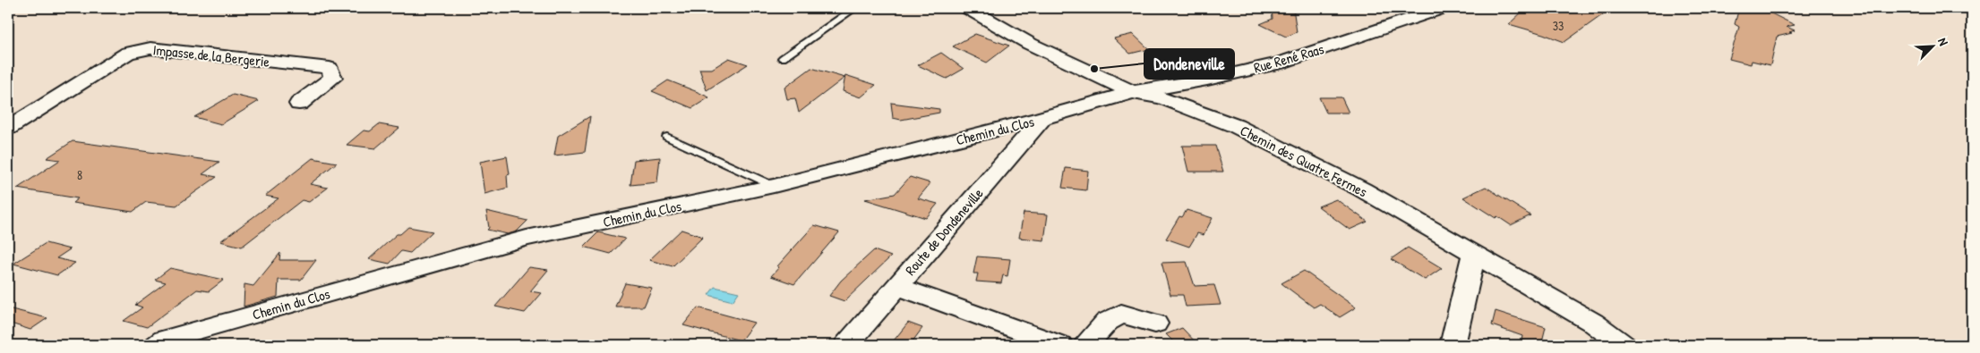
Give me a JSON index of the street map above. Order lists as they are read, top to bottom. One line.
{"streets":{"street":["Impasse de la Bergerie","Rue René Raas","Chemin du Clos","Chemin des Quatre Fermes","Route de Dondeneville"]},"crossings":[["Rue René Raas","Chemin du Clos"],["Rue René Raas","Chemin des Quatre Fermes"],["Chemin du Clos","Chemin des Quatre Fermes"],["Chemin du Clos","Route de Dondeneville"]],"places":["Dondeneville"],"house_numbers":["33","8"],"north":"top right"}
